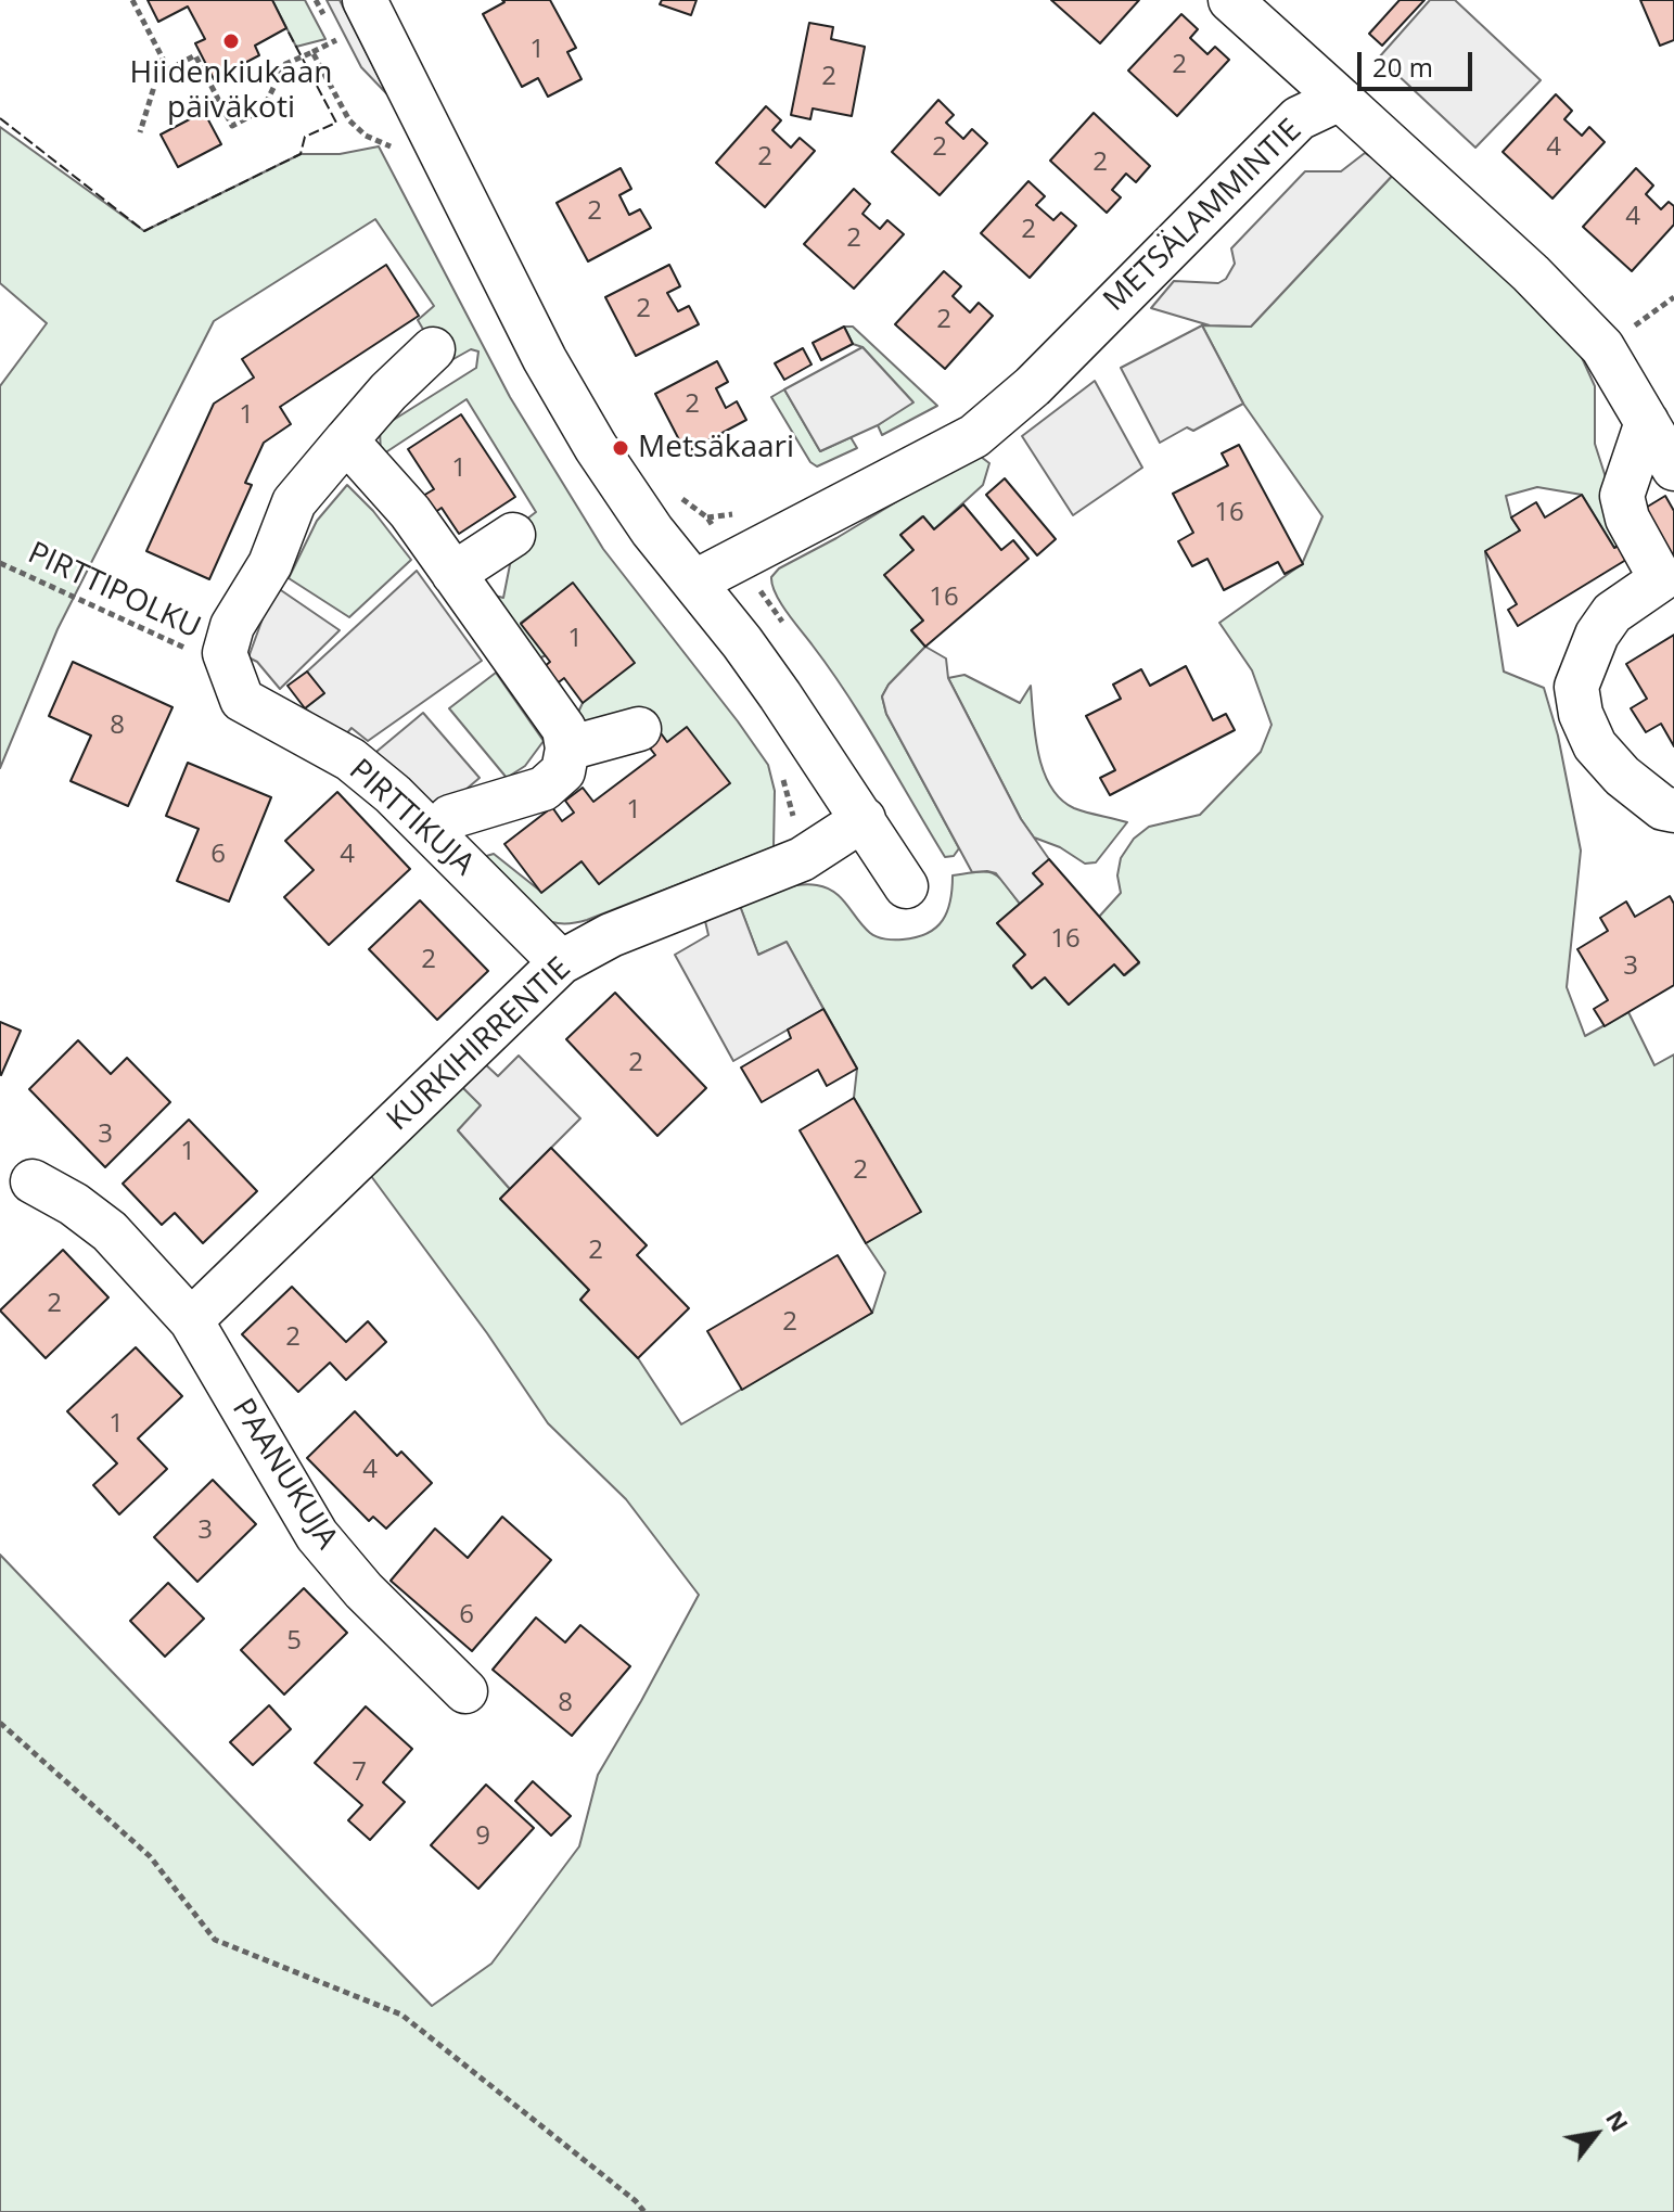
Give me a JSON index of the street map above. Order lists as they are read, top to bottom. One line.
{"streets":{"street":["METSÄLAMMINTIE","PIRTTIKUJA","KURKIHIRRENTIE","PAANUKUJA"],"path":["PIRTTIPOLKU"]},"crossings":[["PIRTTIKUJA","KURKIHIRRENTIE"],["KURKIHIRRENTIE","PAANUKUJA"]],"places":["Hiidenkiukaan päiväkoti","Metsäkaari"],"house_numbers":["1","2","2","2","4","2","2","2","4","2","2","2","2","2","1","1","16","16","1","8","1","6","4","16","2","3","2","3","1","2","2","2","2","2","1","4","3","6","5","8","7","9"],"scale_bar":"20 m","north":"top right"}
